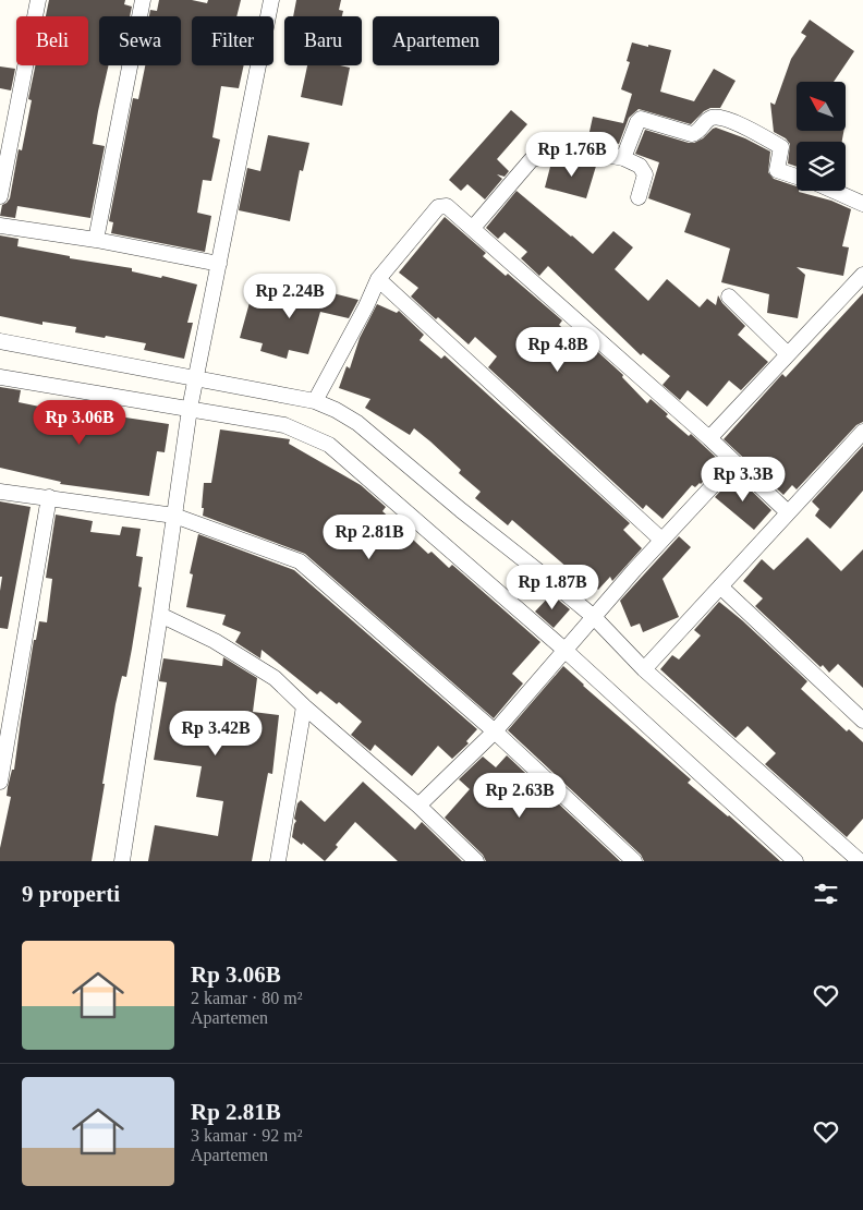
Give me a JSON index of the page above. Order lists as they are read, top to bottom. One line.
{"north":"top left","page":{"chip":["Beli","Sewa","Filter","Baru","Apartemen"],"price":["Rp 1.76B","Rp 2.24B","Rp 4.8B","Rp 3.06B","Rp 3.3B","Rp 2.81B","Rp 1.87B","Rp 3.42B","Rp 2.63B"],"heading":"9 properti","list":[{"name":"Rp 3.06B","note":"2 kamar · 80 m² · Apartemen"},{"name":"Rp 2.81B","note":"3 kamar · 92 m² · Apartemen"}]}}
